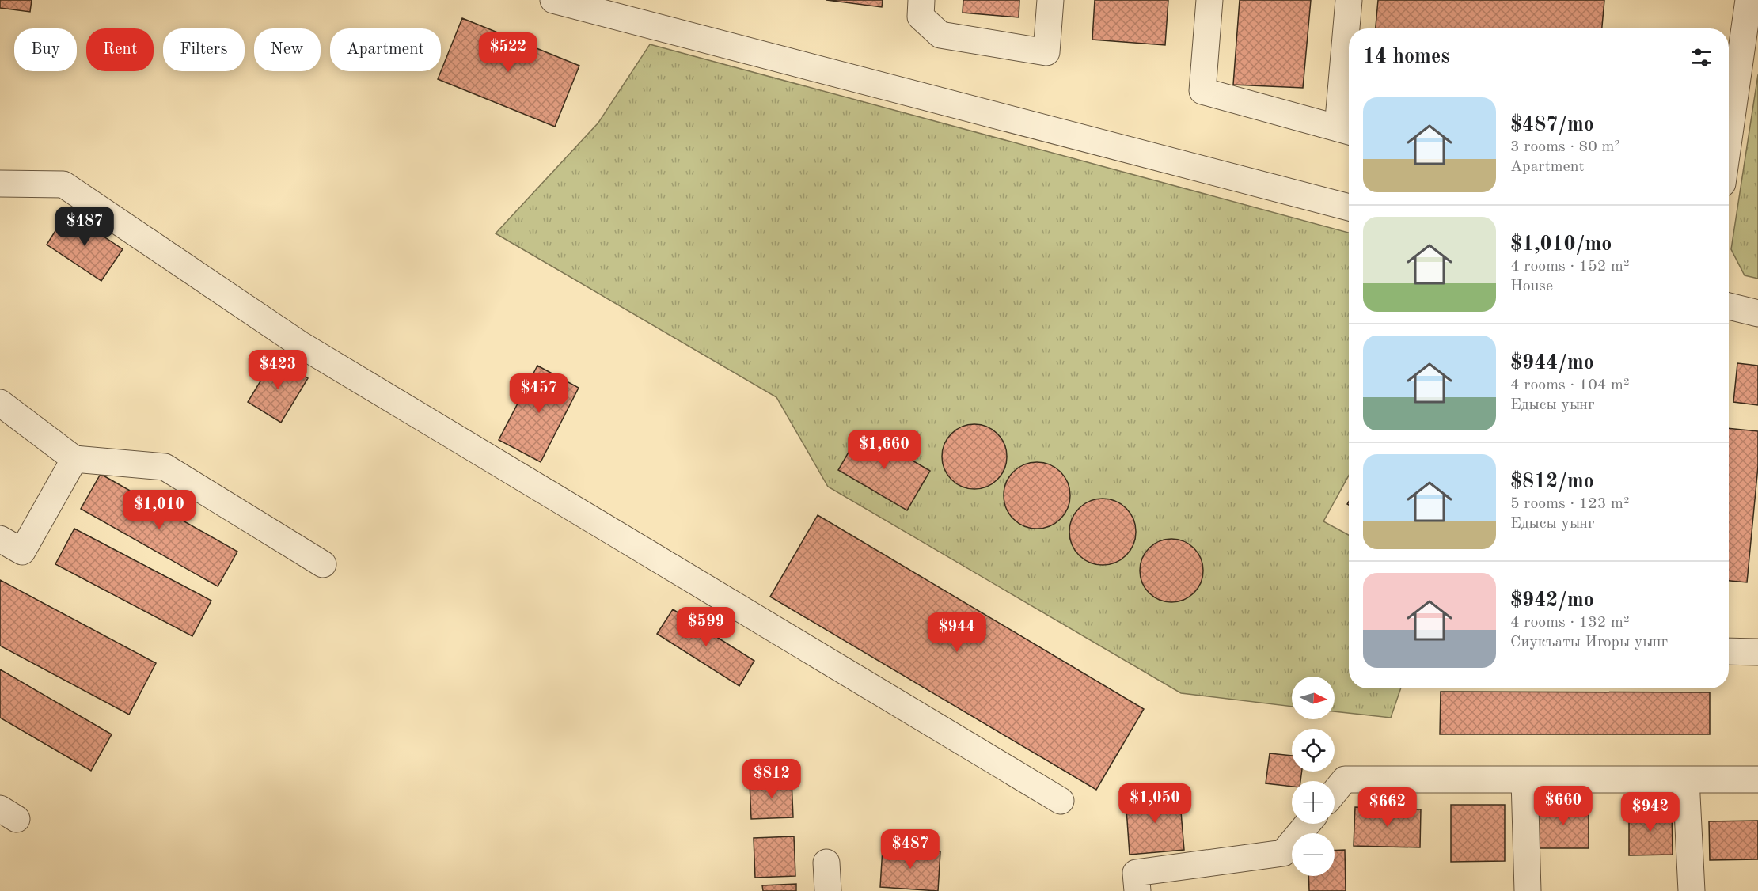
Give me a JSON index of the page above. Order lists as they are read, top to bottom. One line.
{"north":"right","page":{"chip":["Buy","Rent","Filters","New","Apartment"],"heading":"14 homes","price":["$522","$487","$423","$457","$1,660","$1,010","$599","$944","$812","$1,050","$660","$662","$942","$487"],"list":[{"name":"$487/mo","note":"3 rooms · 80 m² · Apartment"},{"name":"$1,010/mo","note":"4 rooms · 152 m² · House"},{"name":"$944/mo","note":"4 rooms · 104 m² · Едысы уынг"},{"name":"$812/mo","note":"5 rooms · 123 m² · Едысы уынг"},{"name":"$942/mo","note":"4 rooms · 132 m² · Сиукъаты Игоры уынг"}],"map_buttons":["+","−"]}}
